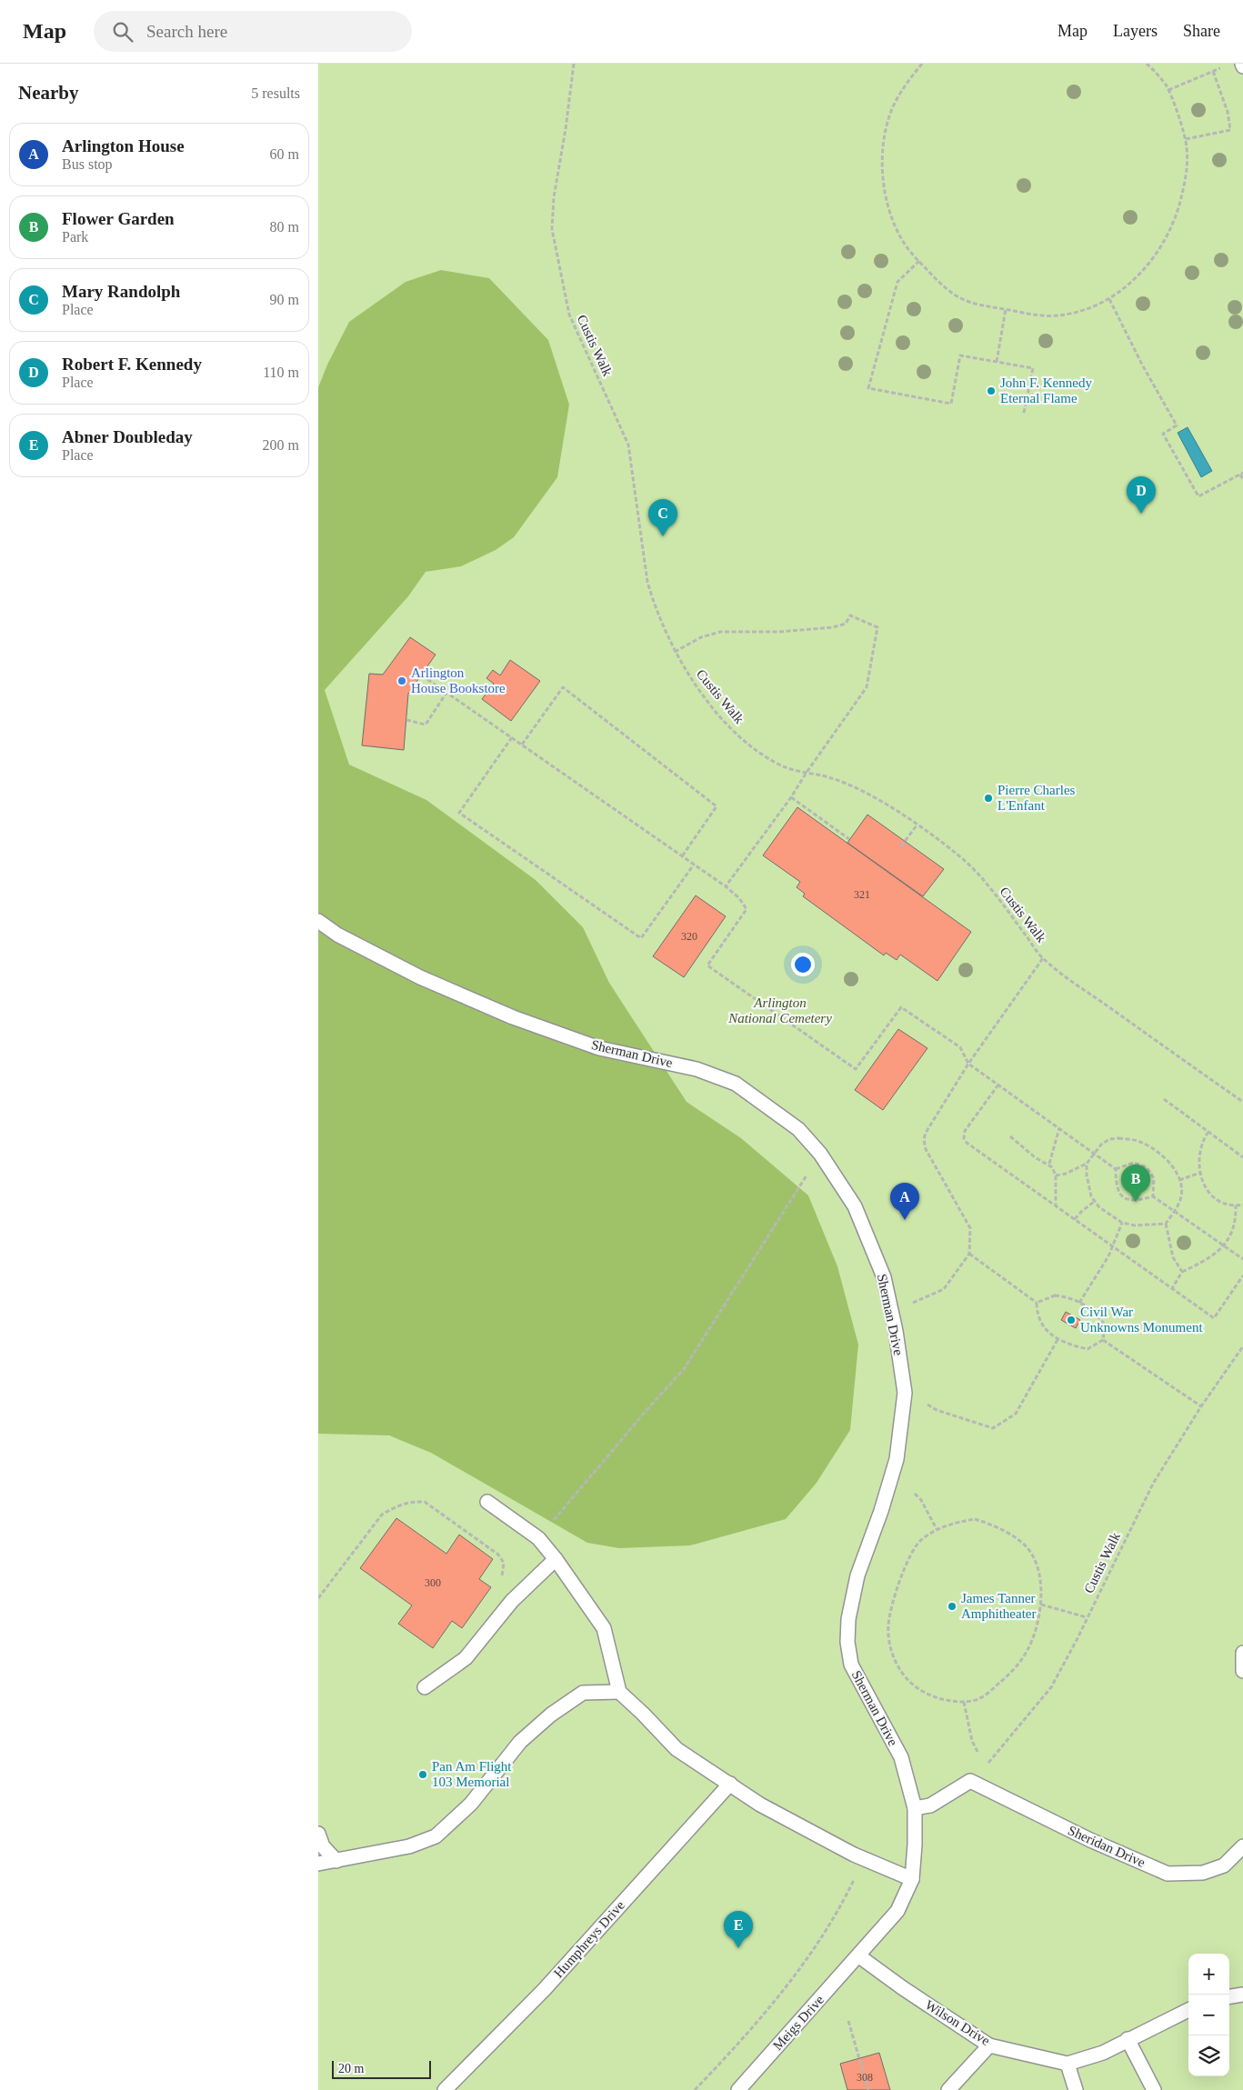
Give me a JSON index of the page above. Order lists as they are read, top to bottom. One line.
{"streets":{"lane":["Sherman Drive","Sheridan Drive","Humphreys Drive","Meigs Drive","Wilson Drive"],"path":["Custis Walk"]},"crossings":[["Custis Walk","Sheridan Drive"],["Sherman Drive","Meigs Drive"],["Sherman Drive","Wilson Drive"],["Meigs Drive","Wilson Drive"]],"parks":["Arlington National Cemetery"],"places":["John F. Kennedy Eternal Flame","Arlington House Bookstore","Pierre Charles L'Enfant","Civil War Unknowns Monument","James Tanner Amphitheater","Pan Am Flight 103 Memorial"],"house_numbers":["321","320","300","308"],"scale_bar":"20 m","page":{"header":"Map","search":"Search here","nav":["Map","Layers","Share"],"heading":["Nearby","5 results"],"list":[{"mark":"A","name":"Arlington House","note":"Bus stop","value":"60 m"},{"mark":"B","name":"Flower Garden","note":"Park","value":"80 m"},{"mark":"C","name":"Mary Randolph","note":"Place","value":"90 m"},{"mark":"D","name":"Robert F. Kennedy","note":"Place","value":"110 m"},{"mark":"E","name":"Abner Doubleday","note":"Place","value":"200 m"}],"pins":["D","C","B","A","E"],"map_buttons":["+","−"],"scale":"20 m"}}
